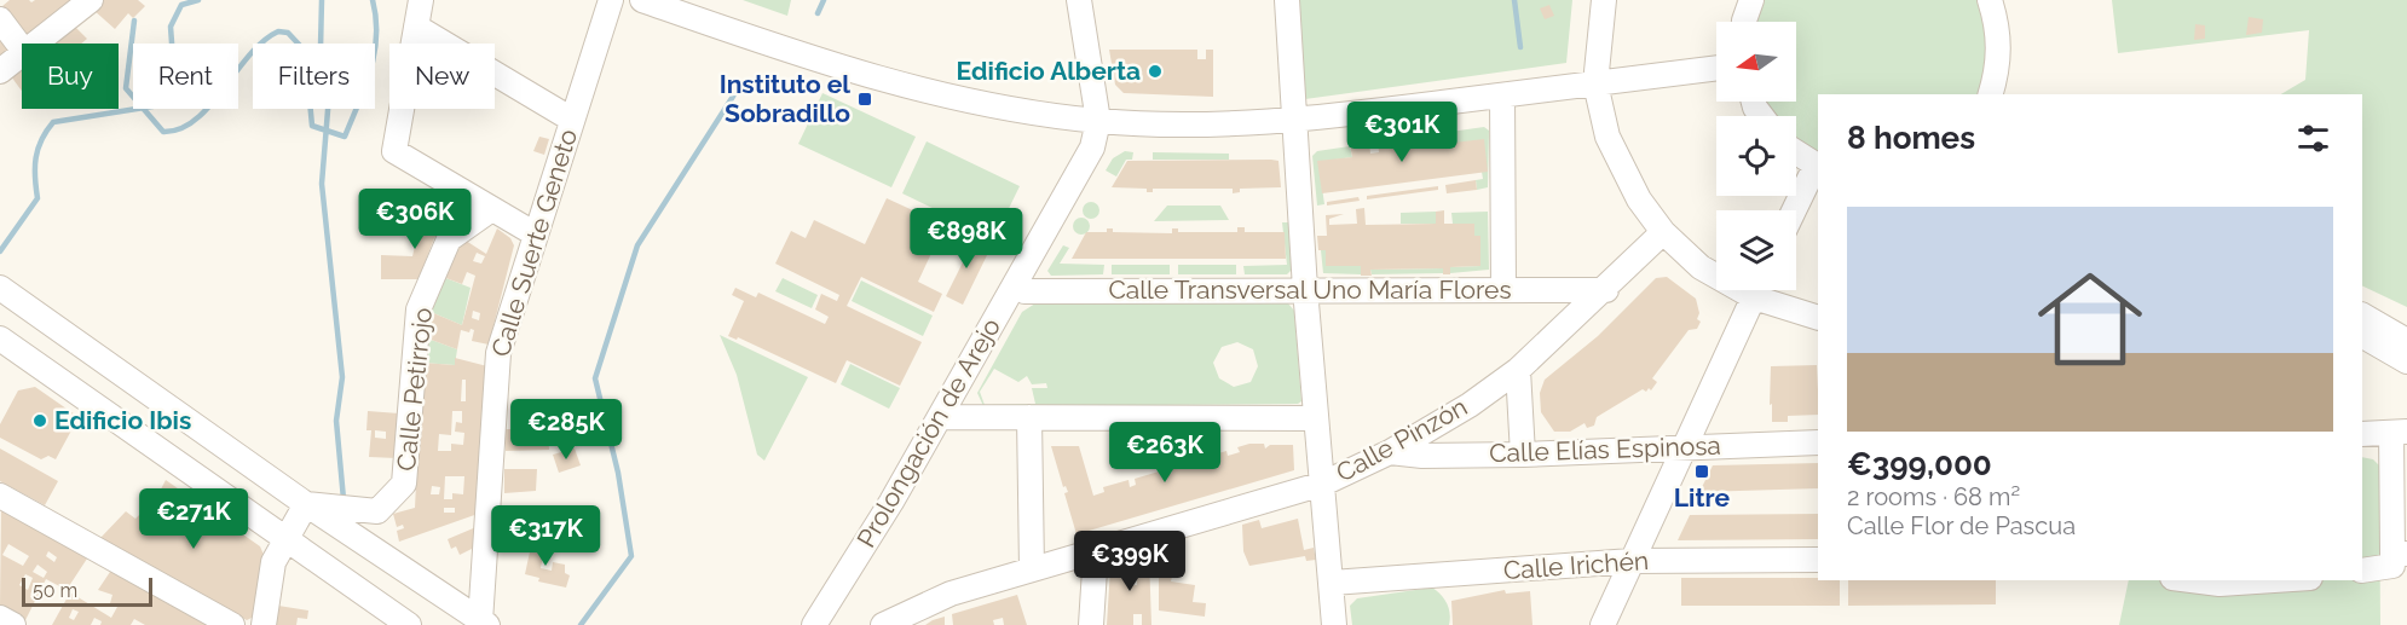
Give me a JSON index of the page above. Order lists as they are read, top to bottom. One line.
{"streets":{"street":["Calle Suerte Geneto","Calle Transversal Uno María Flores","Calle Petirrojo","Prolongación de Arejo","Calle Pinzón","Calle Elías Espinosa","Calle Irichén"]},"crossings":[["Calle Transversal Uno María Flores","Prolongación de Arejo"],["Calle Transversal Uno María Flores","Calle Pinzón"],["Calle Pinzón","Calle Elías Espinosa"]],"places":{"other":["Edificio Alberta","Edificio Ibis"],"transit":["Instituto el Sobradillo","Litre"]},"scale_bar":"50 m","north":"left","page":{"chip":["Buy","Rent","Filters","New"],"heading":"8 homes","price":["€301K","€306K","€898K","€285K","€263K","€271K","€317K","€399K"],"list":[{"name":"€399,000","note":"2 rooms · 68 m² · Calle Flor de Pascua"}],"scale":"50 m"}}
